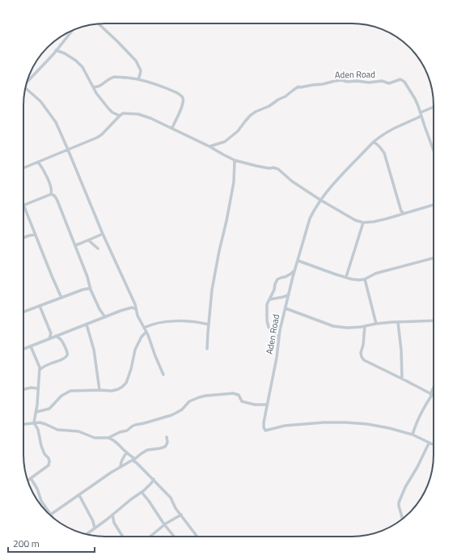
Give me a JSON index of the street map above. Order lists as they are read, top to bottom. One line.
{"streets":{"street":["Aden Road"]},"scale_bar":"200 m"}
